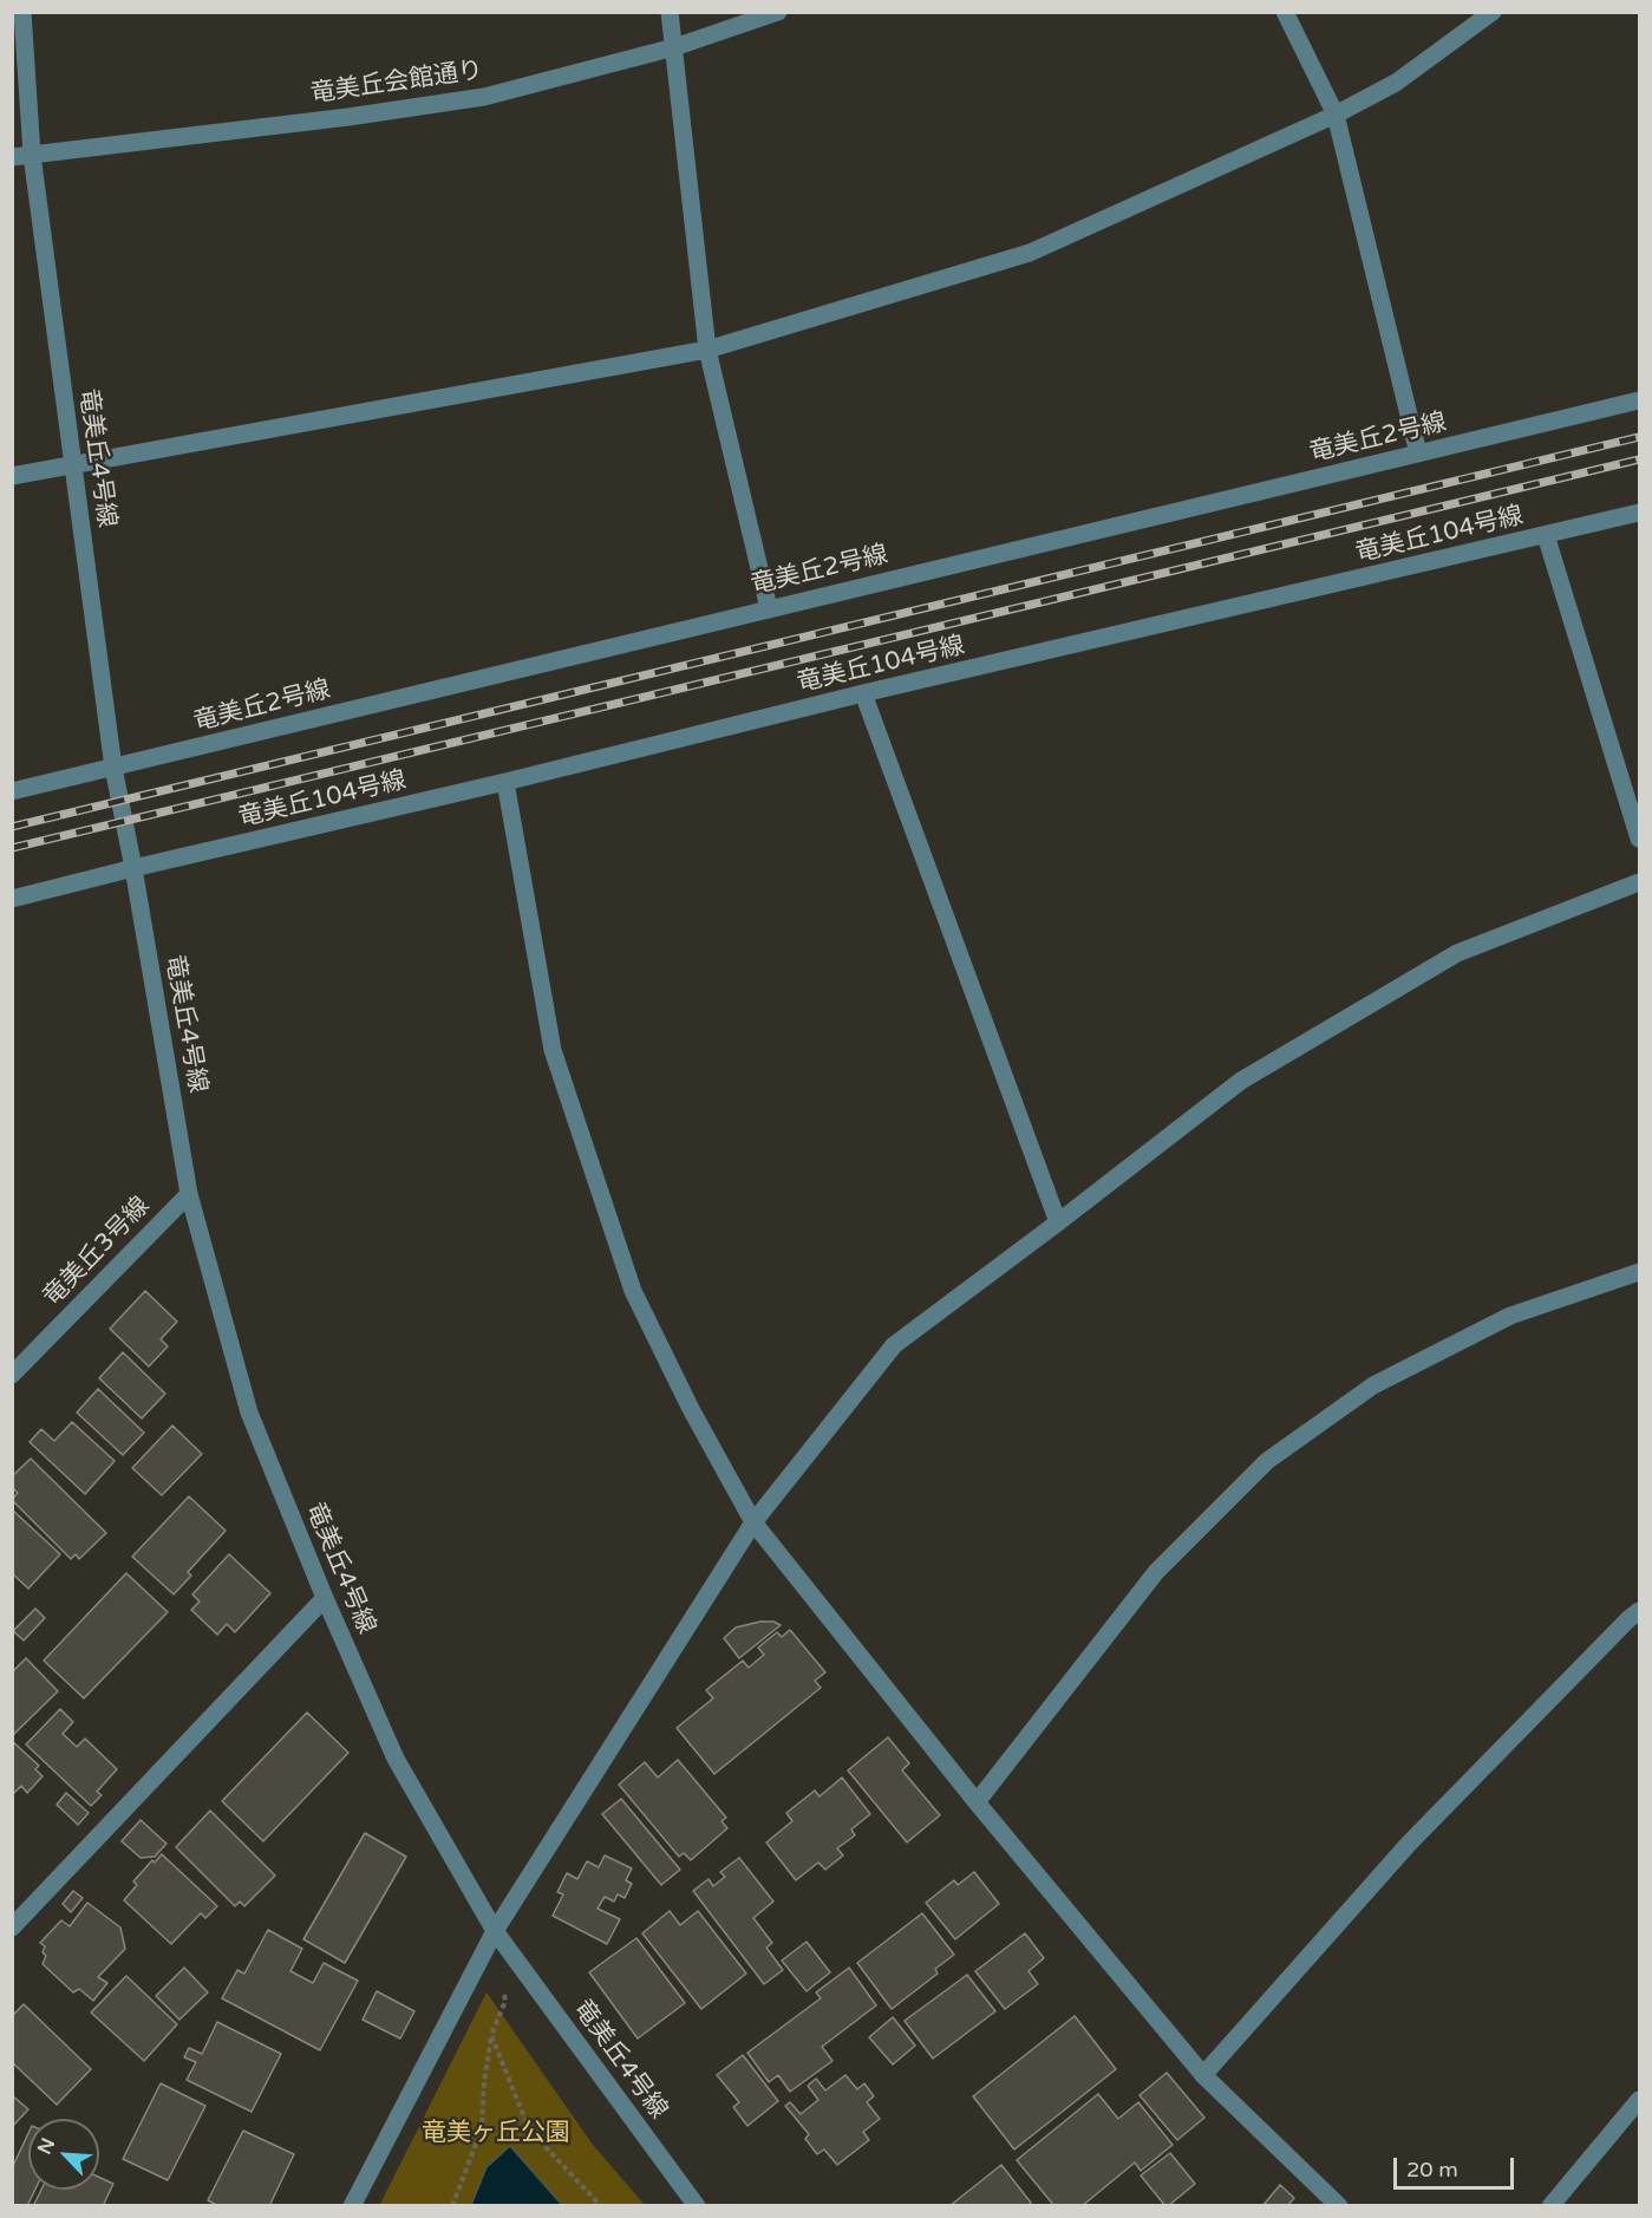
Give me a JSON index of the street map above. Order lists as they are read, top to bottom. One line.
{"streets":{"street":["竜美丘会館通り","竜美丘2号線","竜美丘4号線","竜美丘104号線","竜美丘3号線"]},"crossings":[["竜美丘会館通り","竜美丘4号線"],["竜美丘2号線","竜美丘4号線"],["竜美丘4号線","竜美丘104号線"],["竜美丘4号線","竜美丘3号線"]],"parks":["竜美ヶ丘公園"],"scale_bar":"20 m","north":"top left"}
